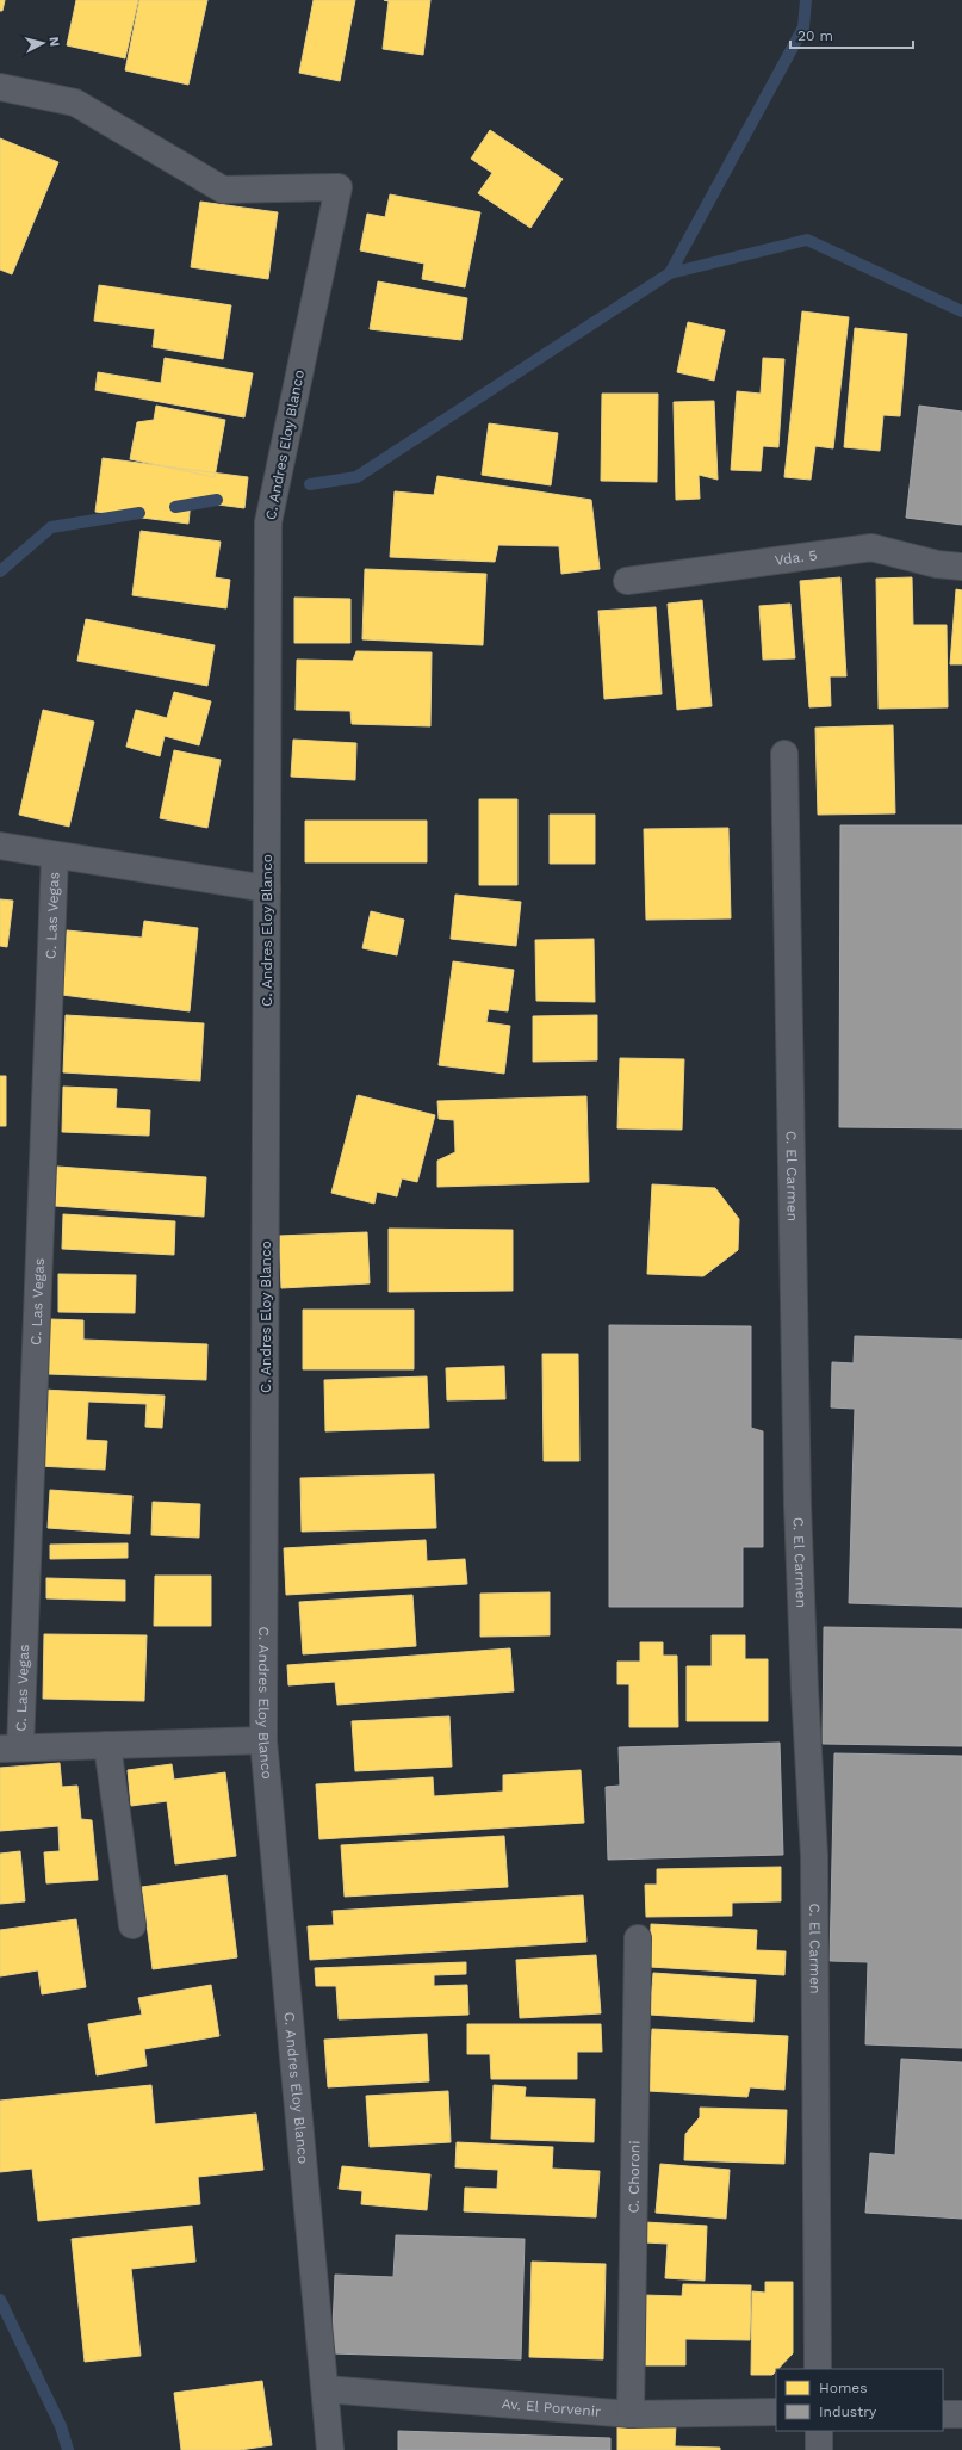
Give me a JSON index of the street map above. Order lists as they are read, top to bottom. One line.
{"streets":{"street":["C. Andres Eloy Blanco","Vda. 5","C. Las Vegas","C. El Carmen","C. Choroni","Av. El Porvenir"]},"crossings":[["C. Andres Eloy Blanco","Av. El Porvenir"],["C. Choroni","Av. El Porvenir"]],"legend":["Homes","Industry"],"scale_bar":"20 m","north":"right"}
